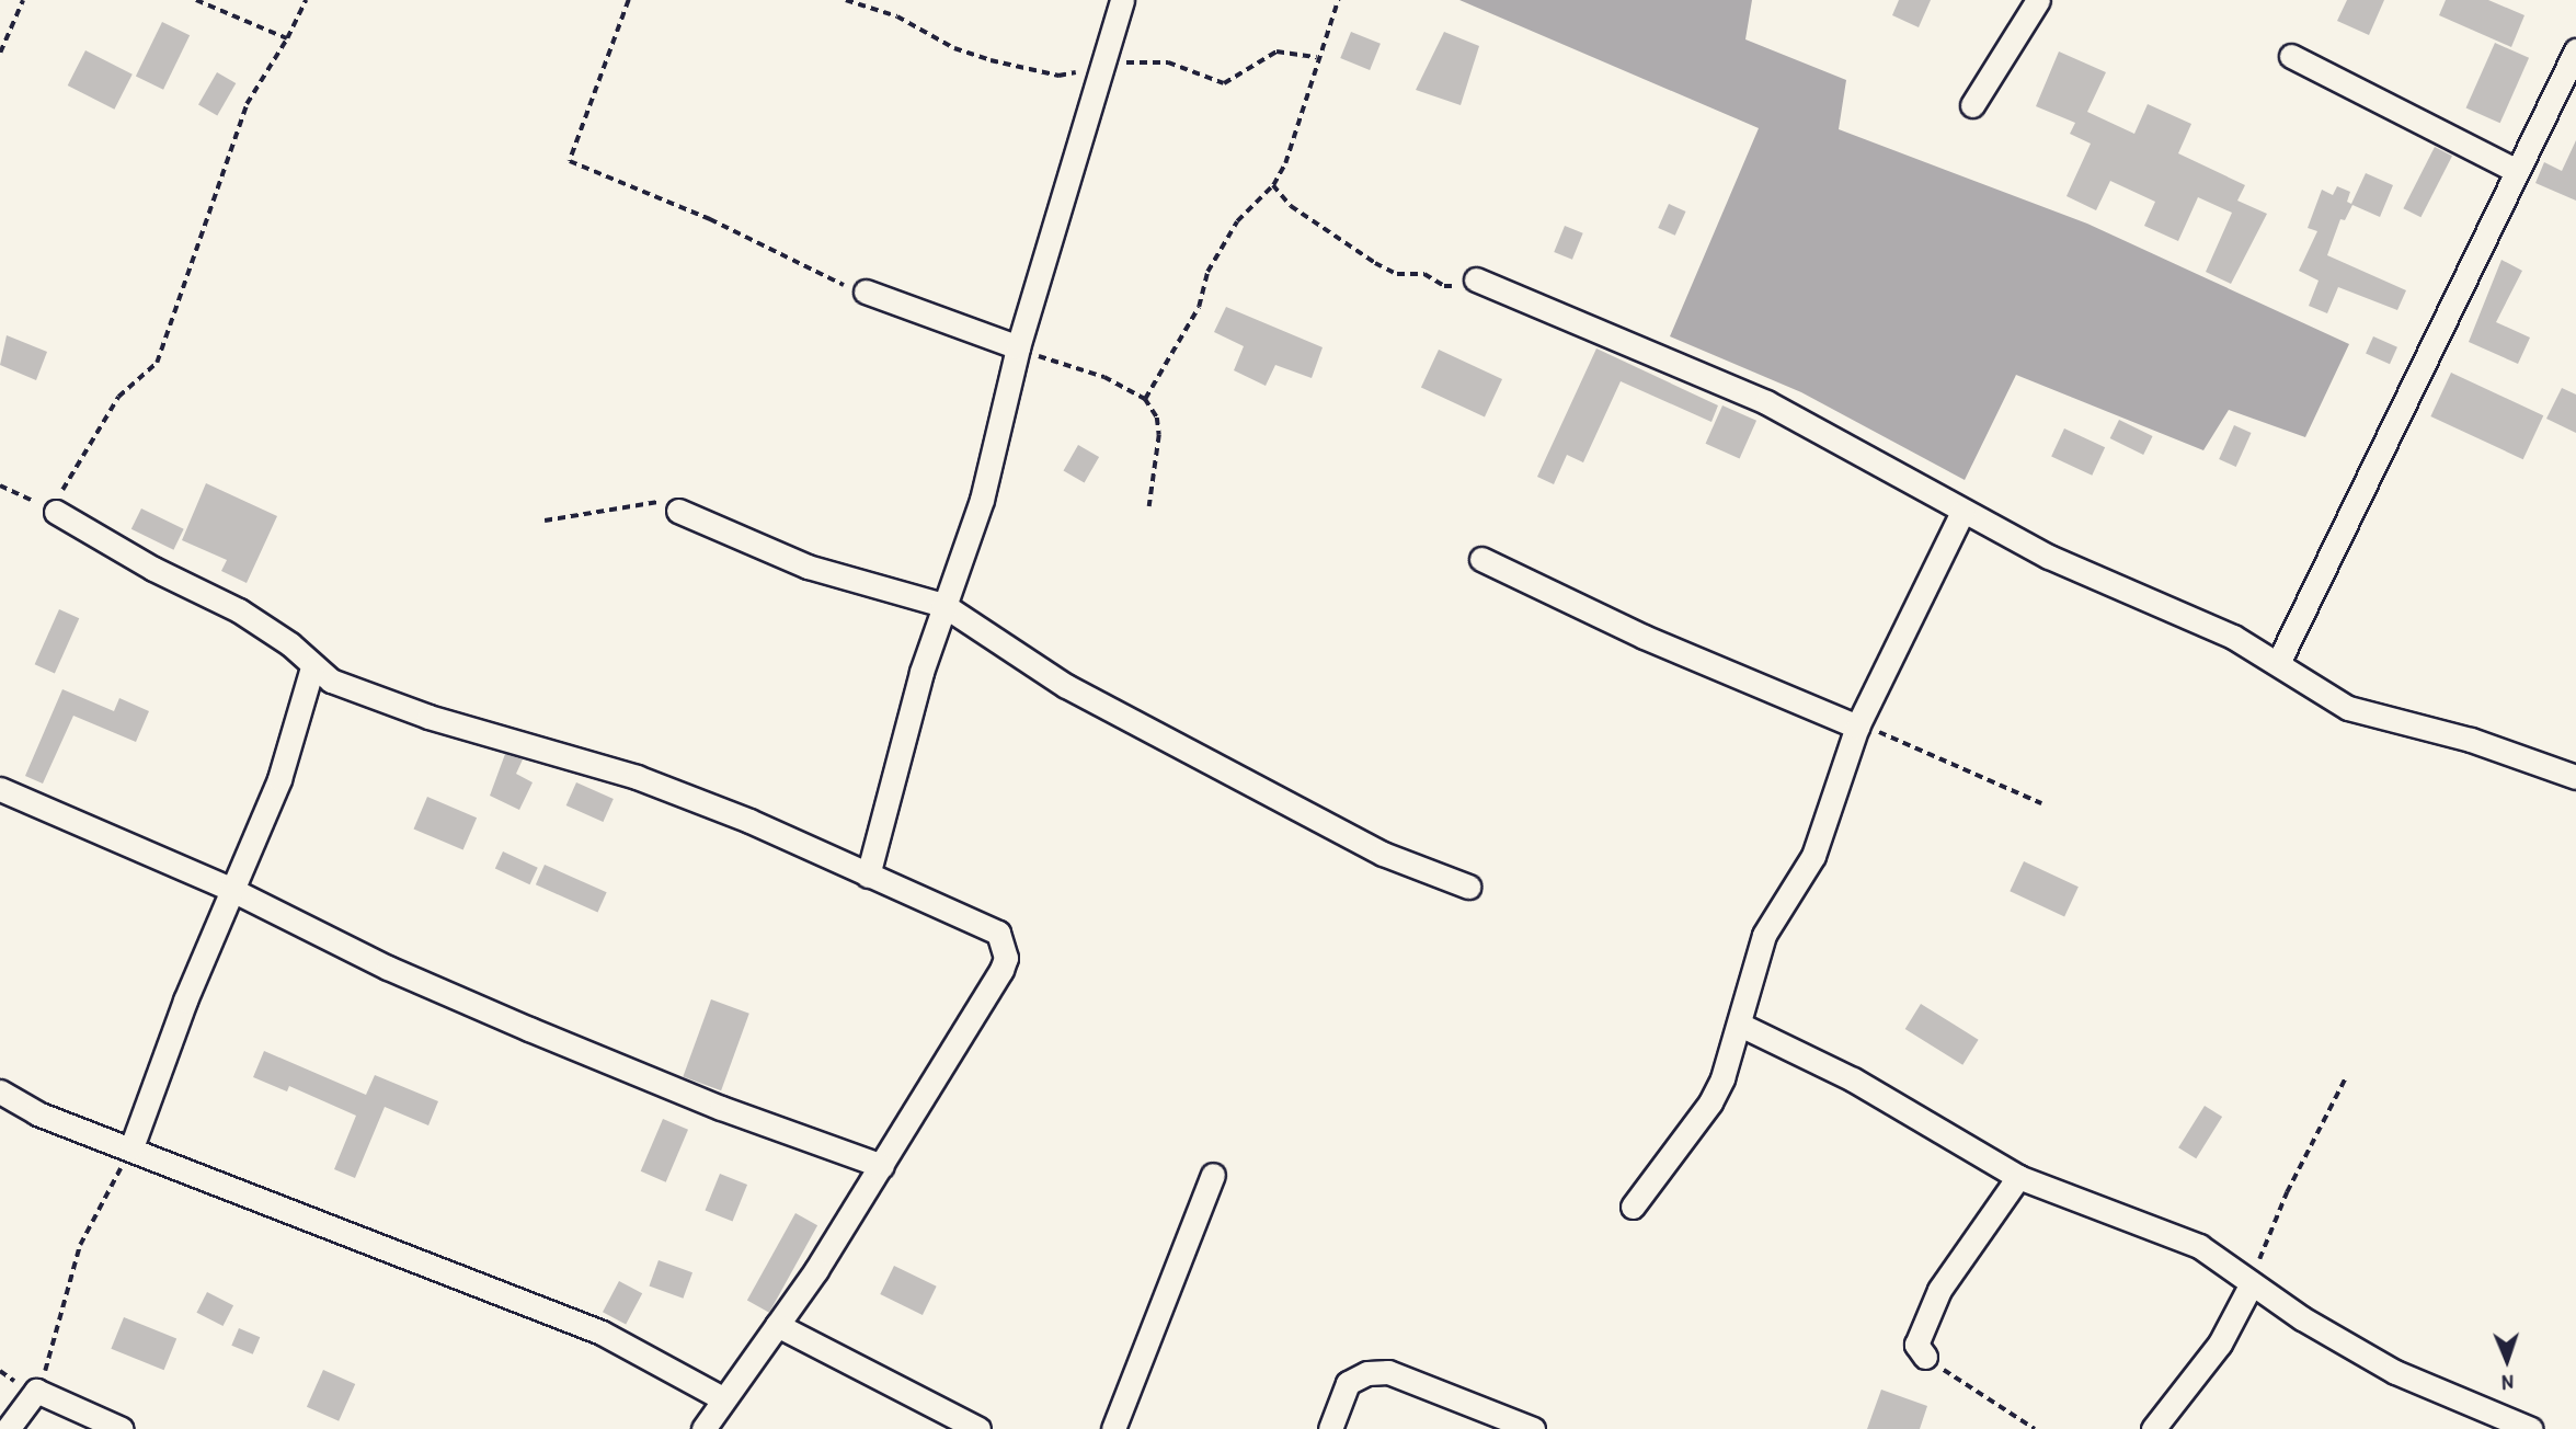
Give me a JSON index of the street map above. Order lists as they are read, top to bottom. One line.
{"north":"bottom"}
